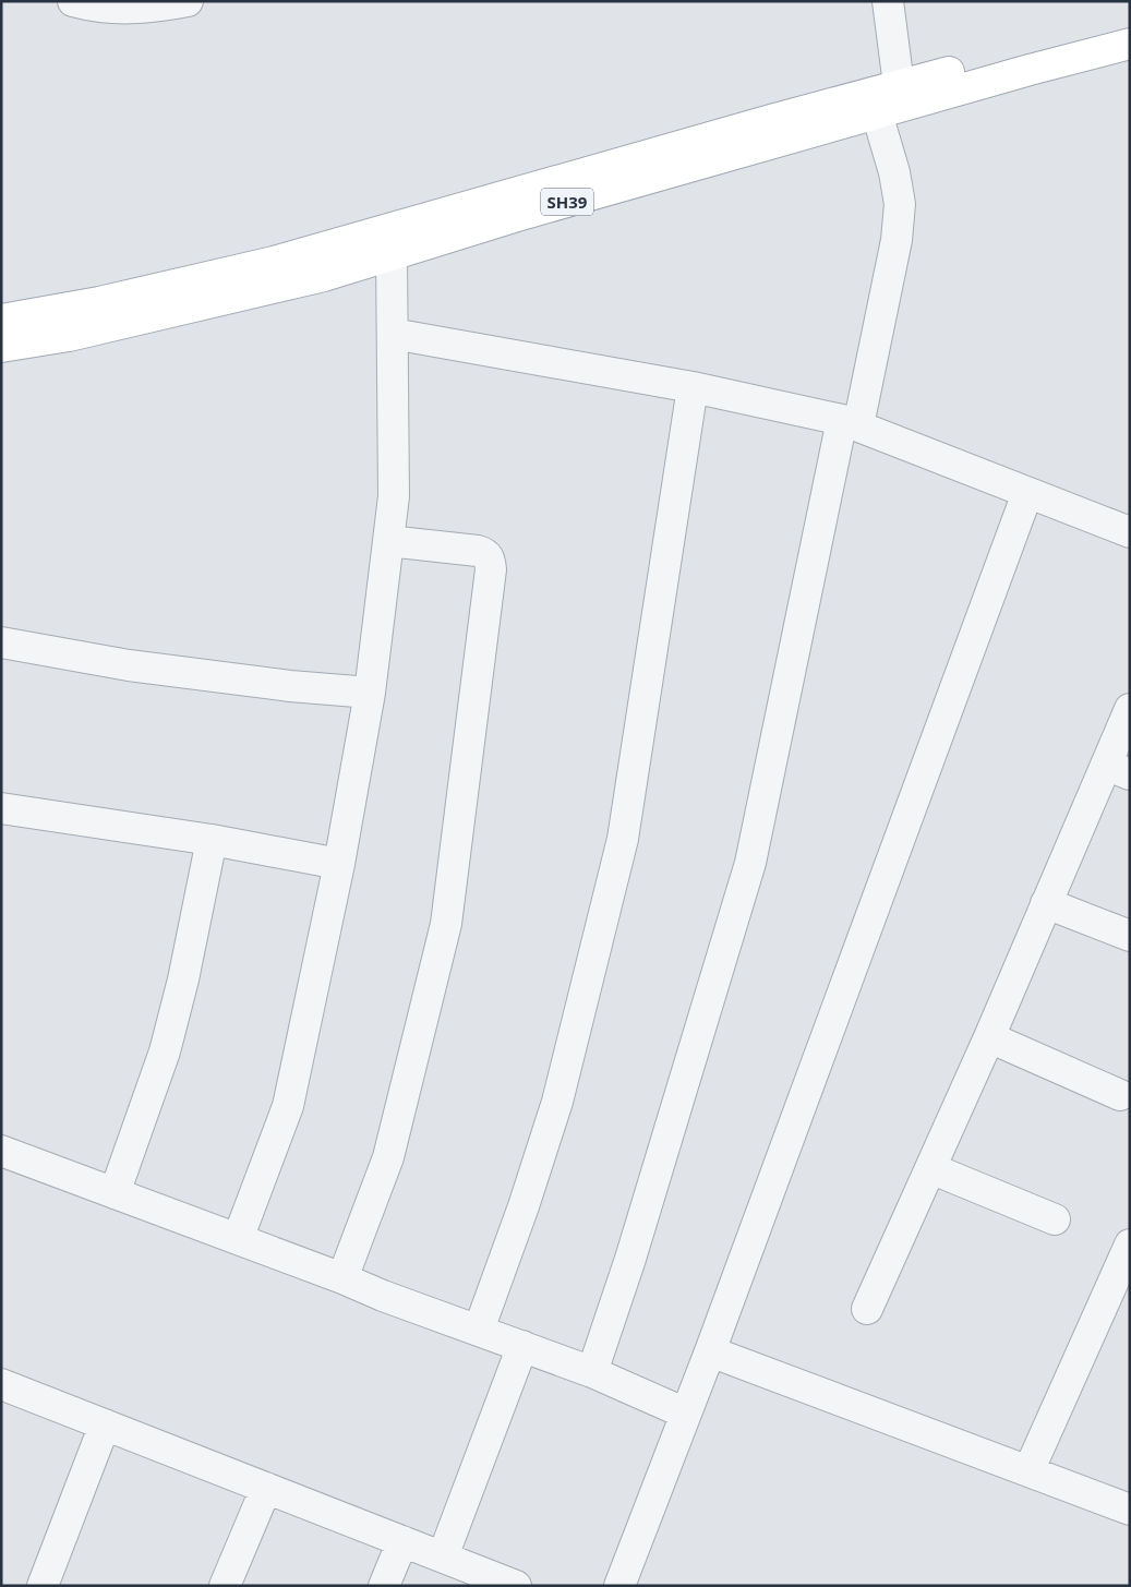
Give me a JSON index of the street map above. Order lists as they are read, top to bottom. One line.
{"streets":{"main road":["SH39"]}}
